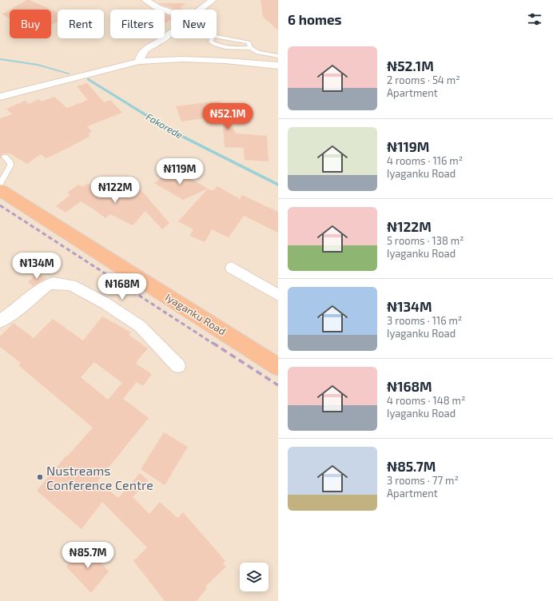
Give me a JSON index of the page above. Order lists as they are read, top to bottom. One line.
{"streets":{"highway":["Iyaganku Road"]},"water":["Fakorede"],"places":["Nustreams Conference Centre"],"page":{"heading":"6 homes","chip":["Buy","Rent","Filters","New"],"list":[{"name":"₦52.1M","note":"2 rooms · 54 m² · Apartment"},{"name":"₦119M","note":"4 rooms · 116 m² · Iyaganku Road"},{"name":"₦122M","note":"5 rooms · 138 m² · Iyaganku Road"},{"name":"₦134M","note":"3 rooms · 116 m² · Iyaganku Road"},{"name":"₦168M","note":"4 rooms · 148 m² · Iyaganku Road"},{"name":"₦85.7M","note":"3 rooms · 77 m² · Apartment"}],"price":["₦52.1M","₦119M","₦122M","₦134M","₦168M","₦85.7M"]}}
